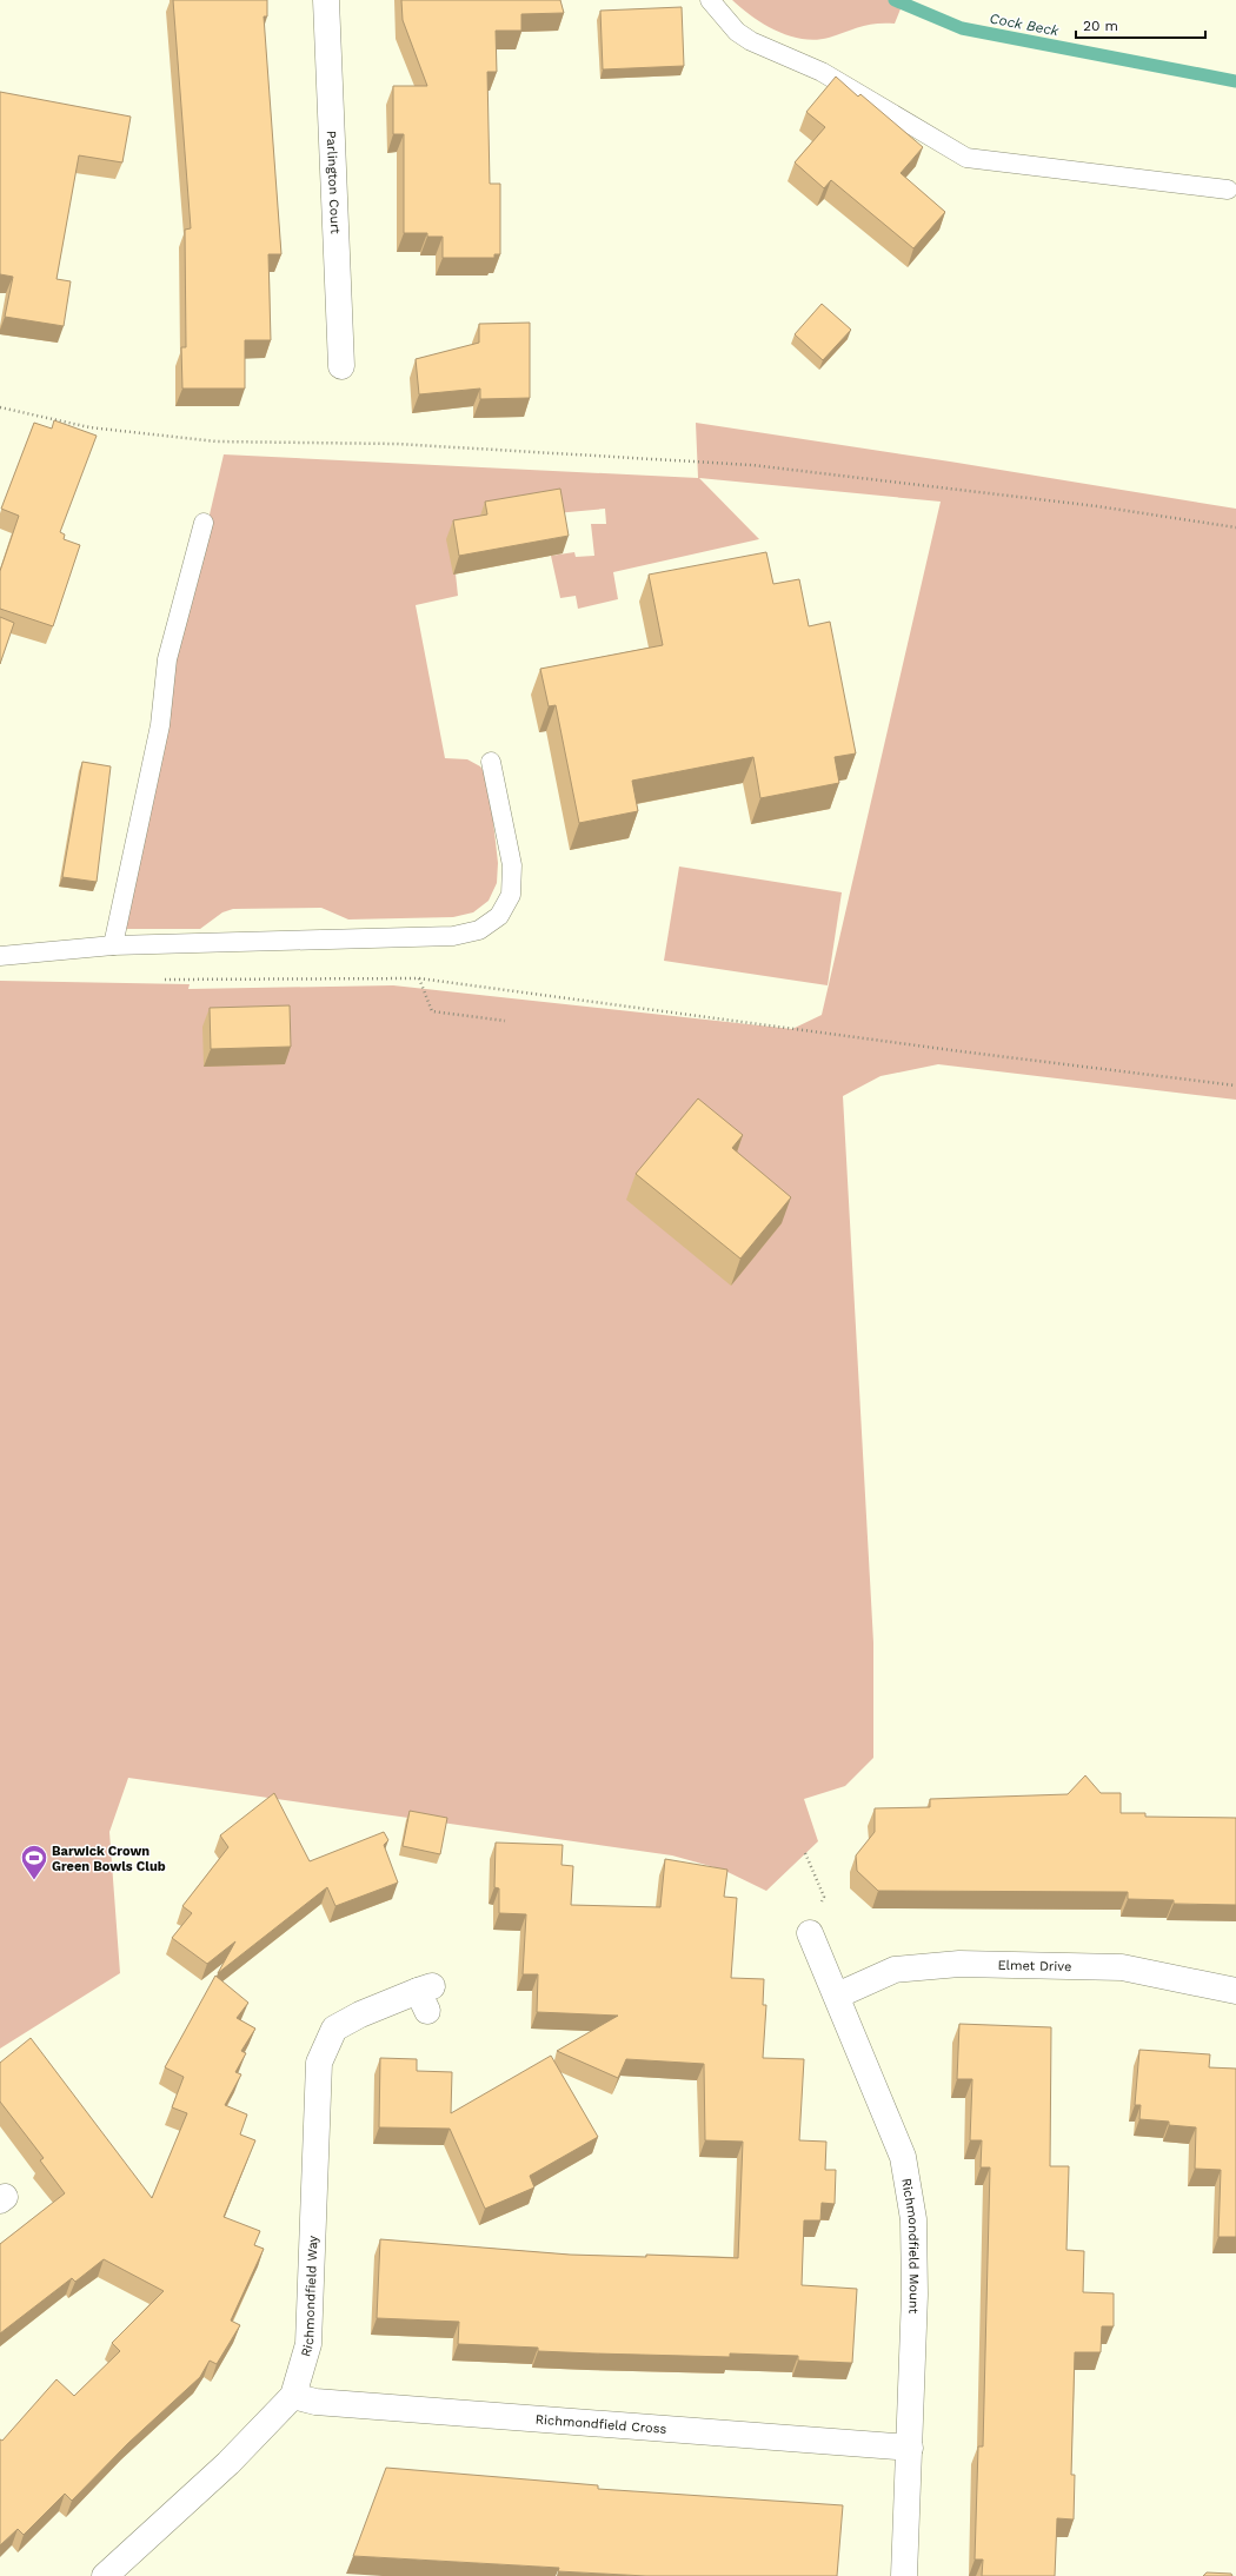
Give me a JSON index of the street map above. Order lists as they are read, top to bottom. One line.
{"streets":{"street":["Parlington Court","Elmet Drive","Richmondfield Mount","Richmondfield Way","Richmondfield Cross"]},"crossings":[["Elmet Drive","Richmondfield Mount"],["Richmondfield Mount","Richmondfield Cross"],["Richmondfield Way","Richmondfield Cross"]],"water":["Cock Beck"],"places":{"sports":["Barwick Crown Green Bowls Club"]},"scale_bar":"20 m"}
